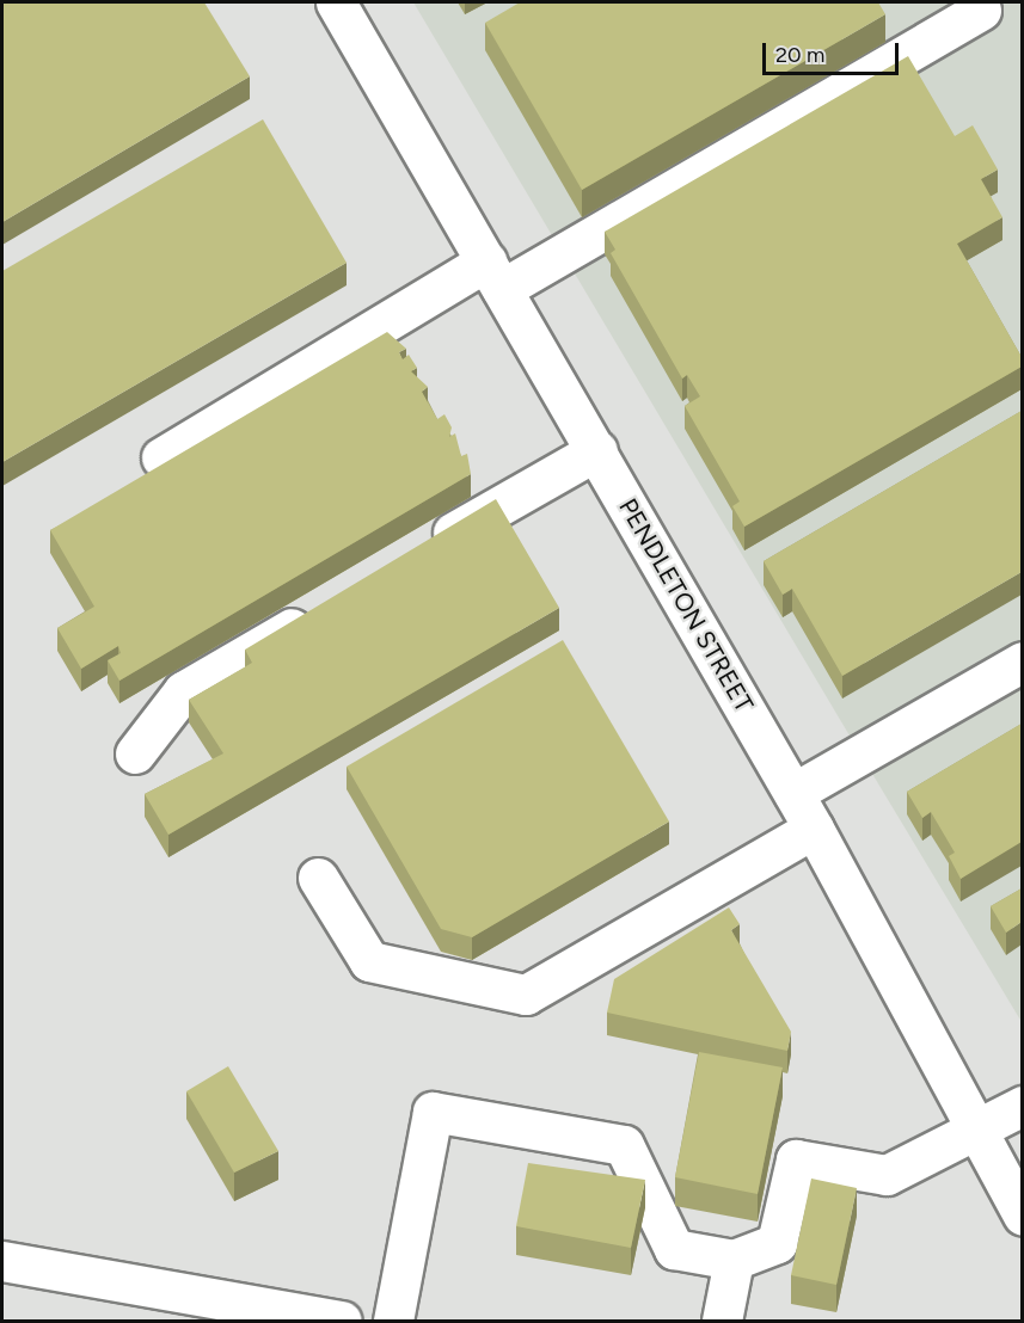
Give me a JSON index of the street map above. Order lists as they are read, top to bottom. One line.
{"streets":{"street":["PENDLETON STREET"]},"scale_bar":"20 m"}
